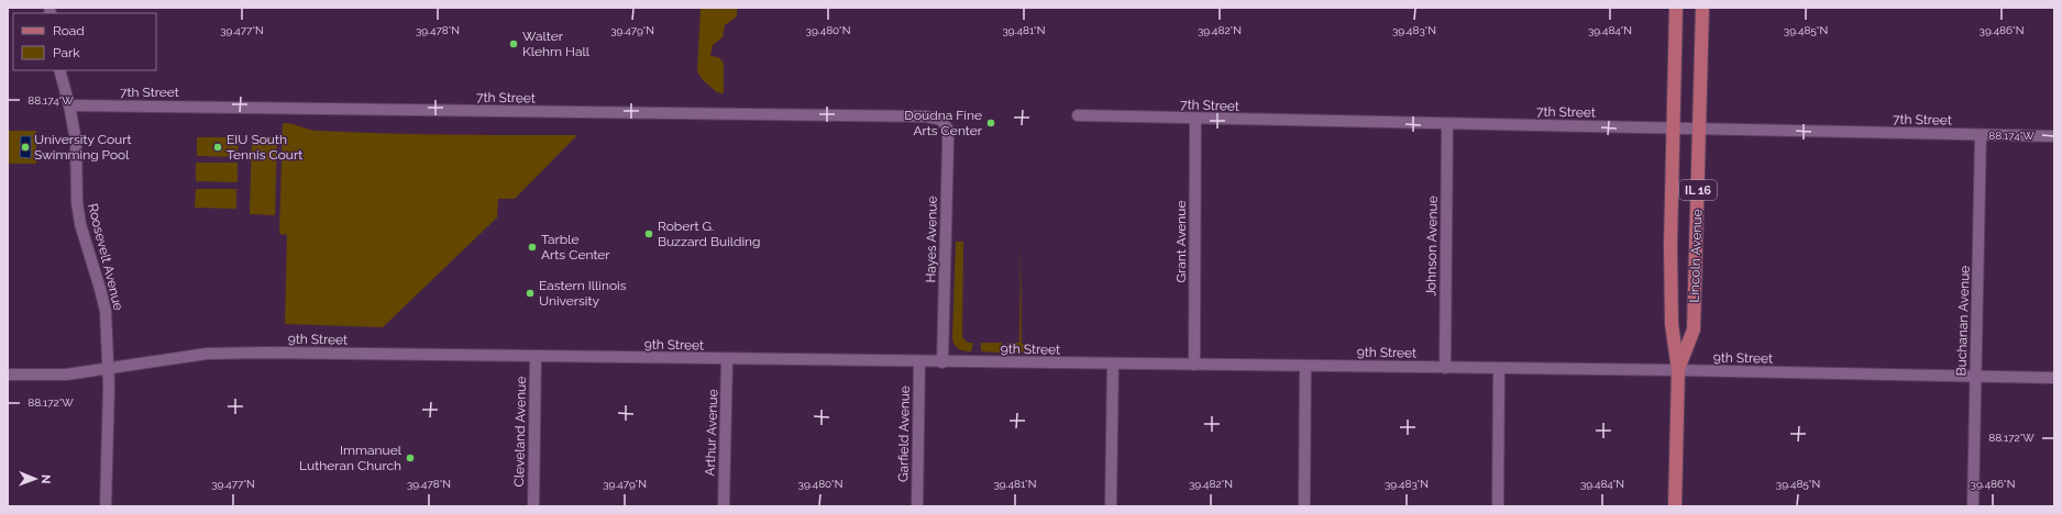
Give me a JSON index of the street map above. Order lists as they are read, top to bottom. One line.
{"streets":{"main road":["IL 16","Lincoln Avenue"],"street":["7th Street","Hayes Avenue","Grant Avenue","Johnson Avenue","Roosevelt Avenue","Buchanan Avenue","9th Street","Cleveland Avenue","Arthur Avenue","Garfield Avenue"]},"crossings":[["7th Street","Hayes Avenue"],["7th Street","Grant Avenue"],["7th Street","Johnson Avenue"],["7th Street","Lincoln Avenue"],["7th Street","Roosevelt Avenue"],["7th Street","Buchanan Avenue"],["Hayes Avenue","9th Street"],["Grant Avenue","9th Street"],["Johnson Avenue","9th Street"],["Lincoln Avenue","9th Street"],["Roosevelt Avenue","9th Street"],["Buchanan Avenue","9th Street"],["9th Street","Cleveland Avenue"],["9th Street","Arthur Avenue"],["9th Street","Garfield Avenue"]],"places":["Walter Klehm Hall","Doudna Fine Arts Center","University Court Swimming Pool","EIU South Tennis Court","Robert G. Buzzard Building","Tarble Arts Center","Eastern Illinois University","Immanuel Lutheran Church"],"legend":["Road","Park"],"north":"right","coordinates":["39.477°N","39.478°N","39.479°N","39.480°N","39.481°N","39.482°N","39.483°N","39.484°N","39.485°N","39.486°N","88.174°W","88.172°W"]}
